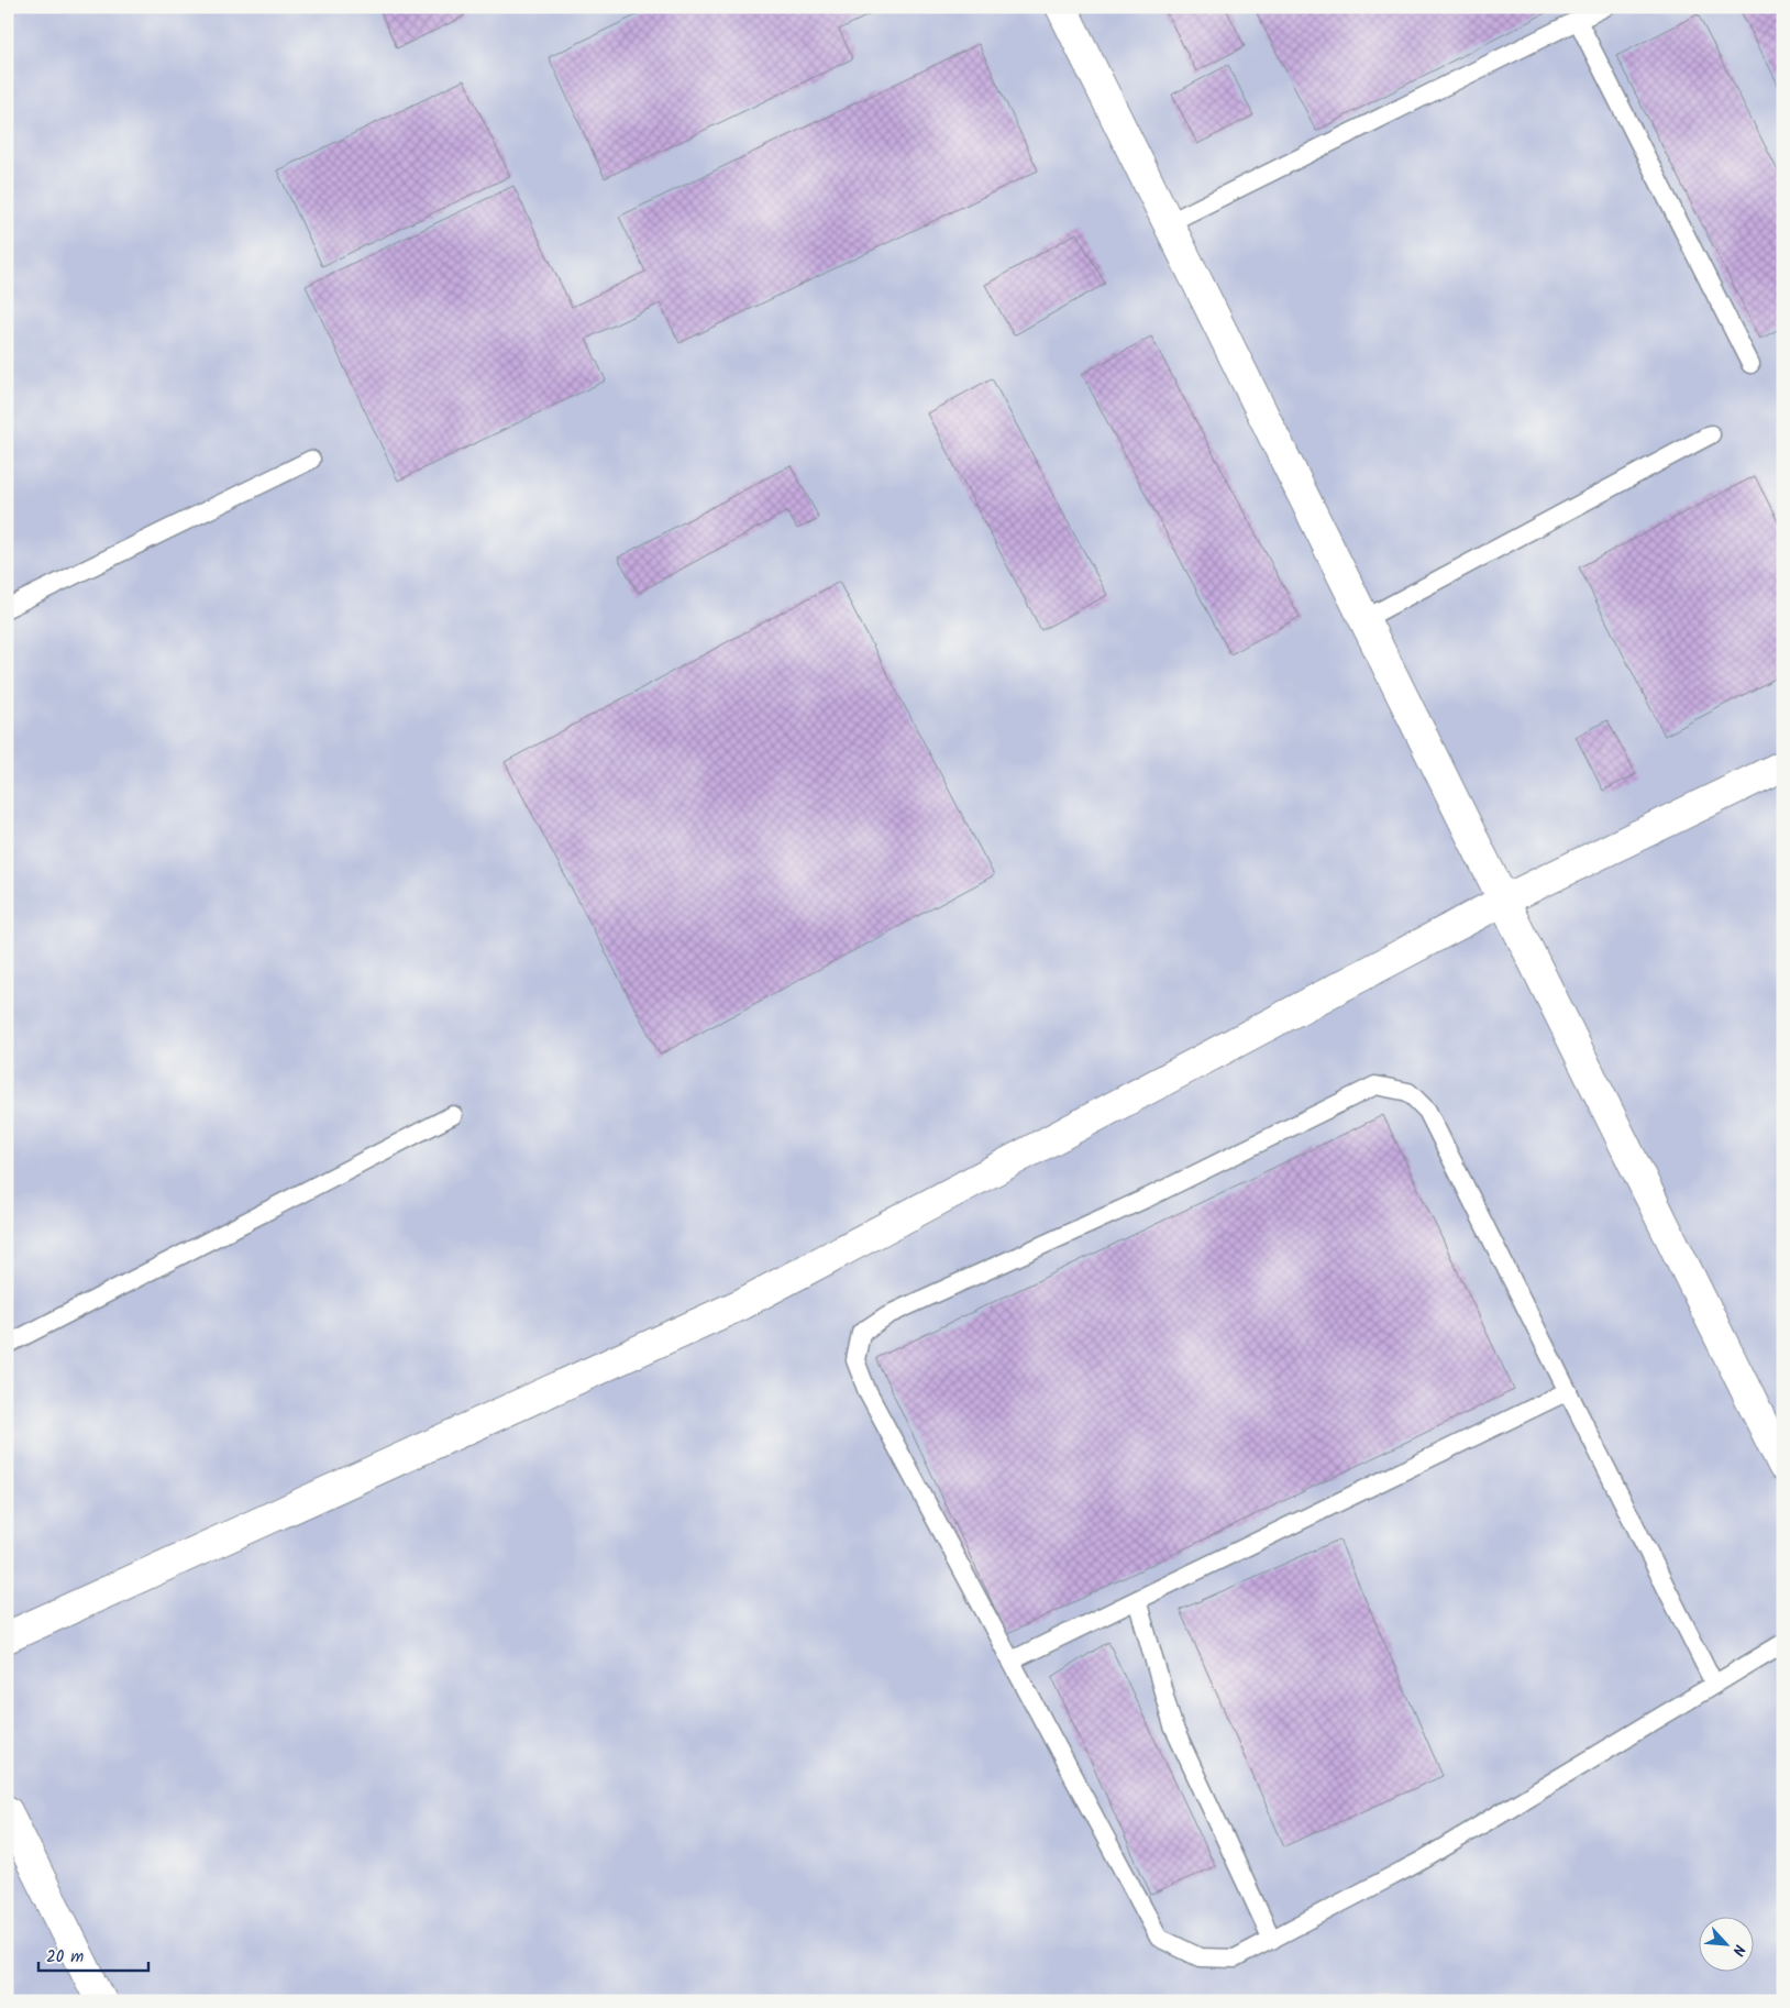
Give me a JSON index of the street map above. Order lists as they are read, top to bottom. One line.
{"scale_bar":"20 m","north":"bottom right"}
